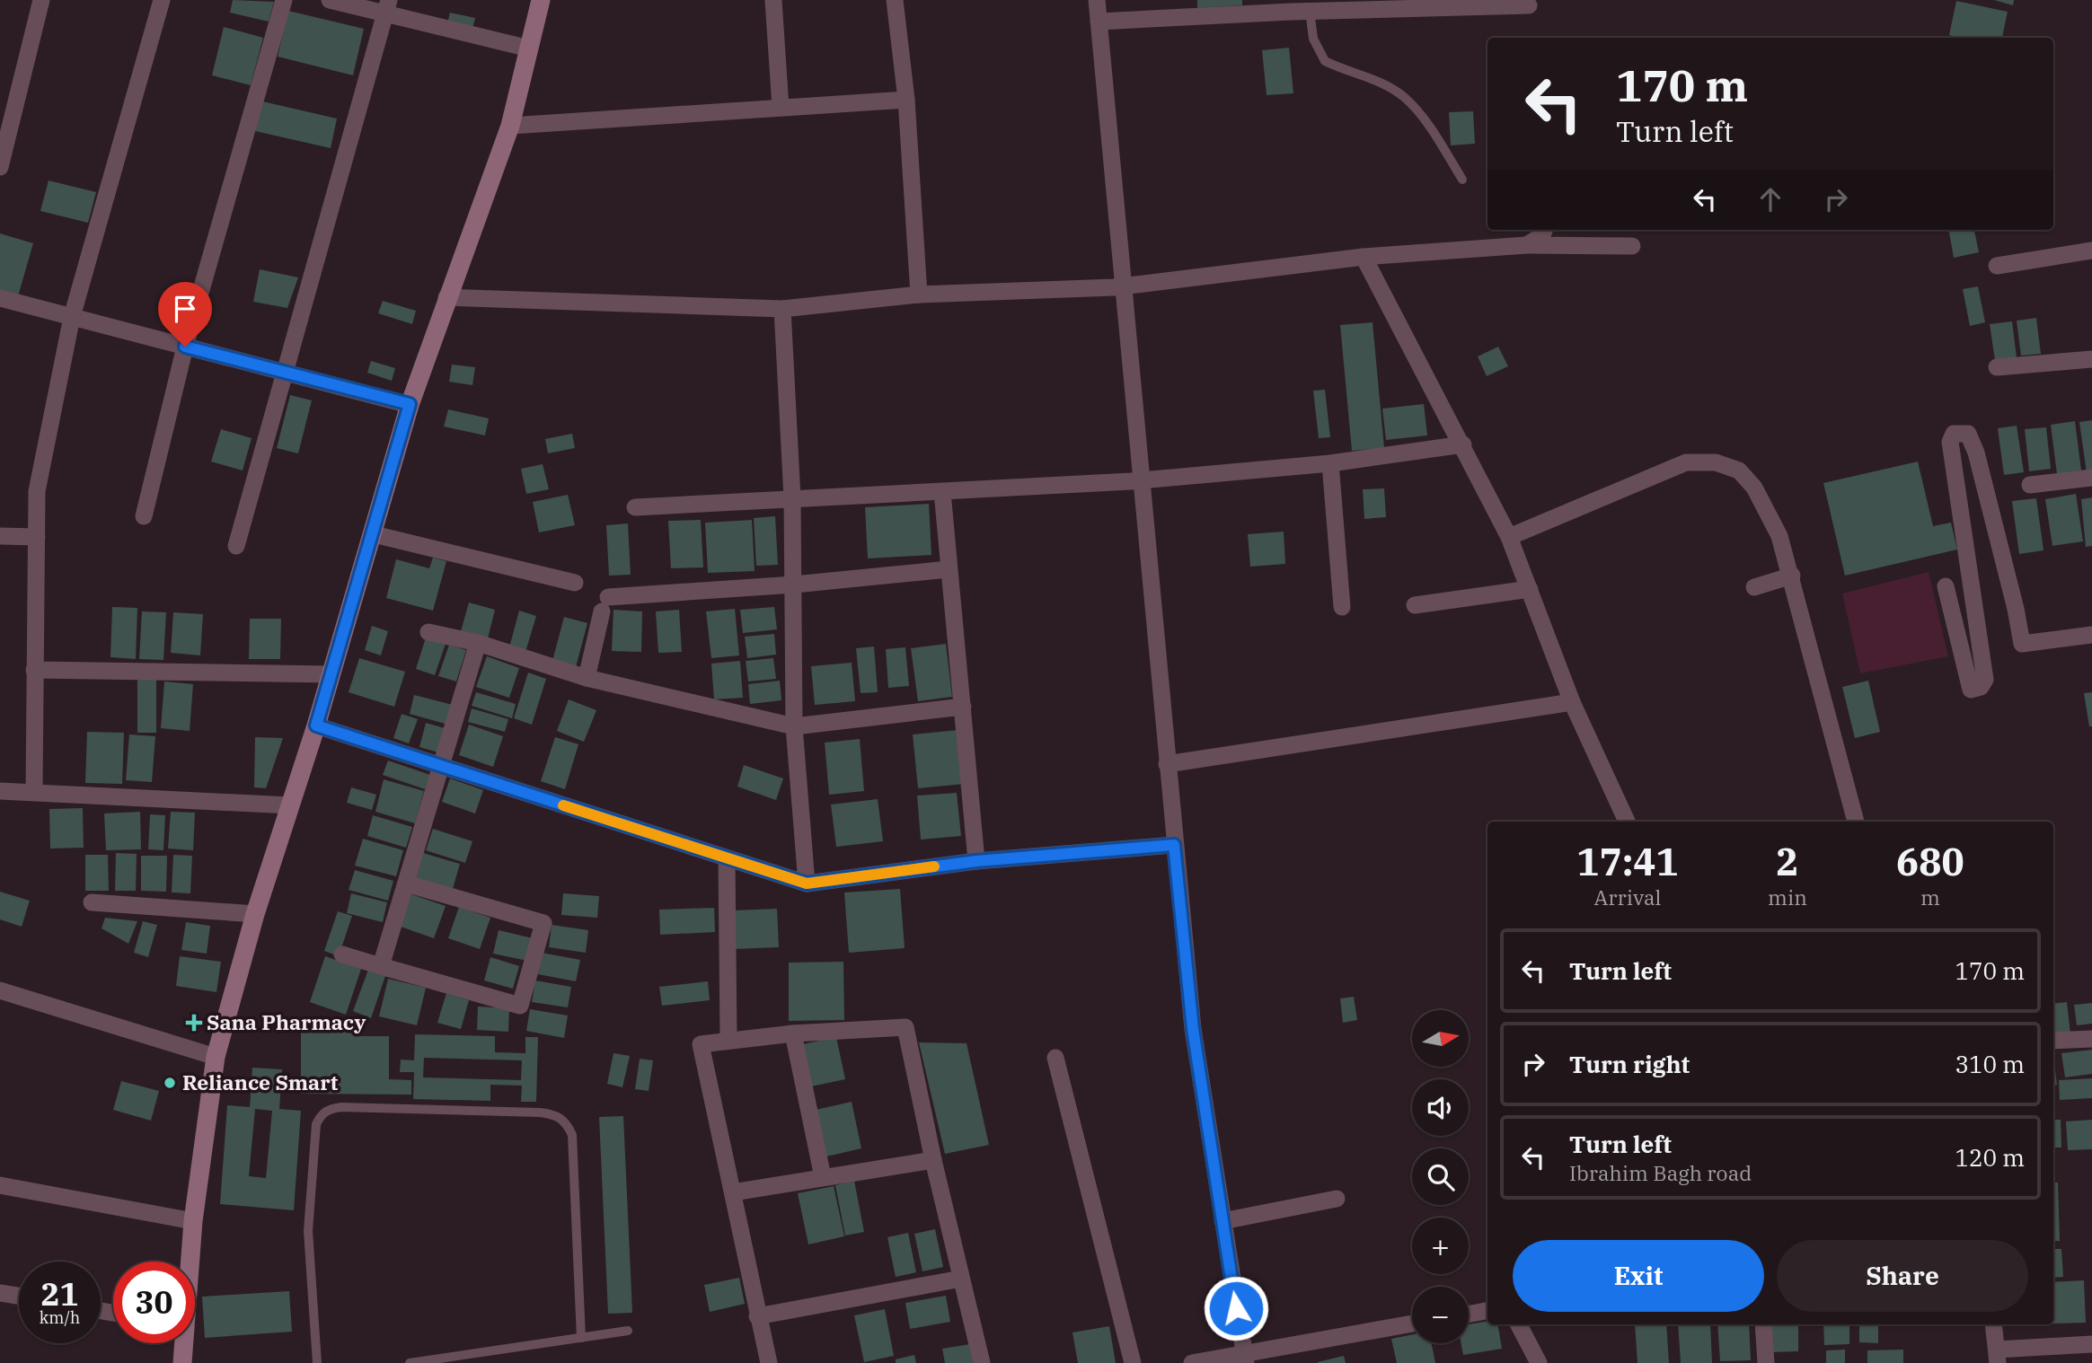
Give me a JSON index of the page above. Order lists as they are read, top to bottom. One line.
{"places":{"health":["Sana Pharmacy"],"other":["Reliance Smart"]},"north":"right","page":{"turn":["170 m","Turn left"],"eta":["17:41","Arrival","2","min","680","m"],"list":[{"name":"Turn left","value":"170 m"},{"name":"Turn right","value":"310 m"},{"name":"Turn left","note":"Ibrahim Bagh road","value":"120 m"}],"map_buttons":["+","−"],"buttons":["Exit","Share"],"speed":"21 km/h","limit":"30"}}
